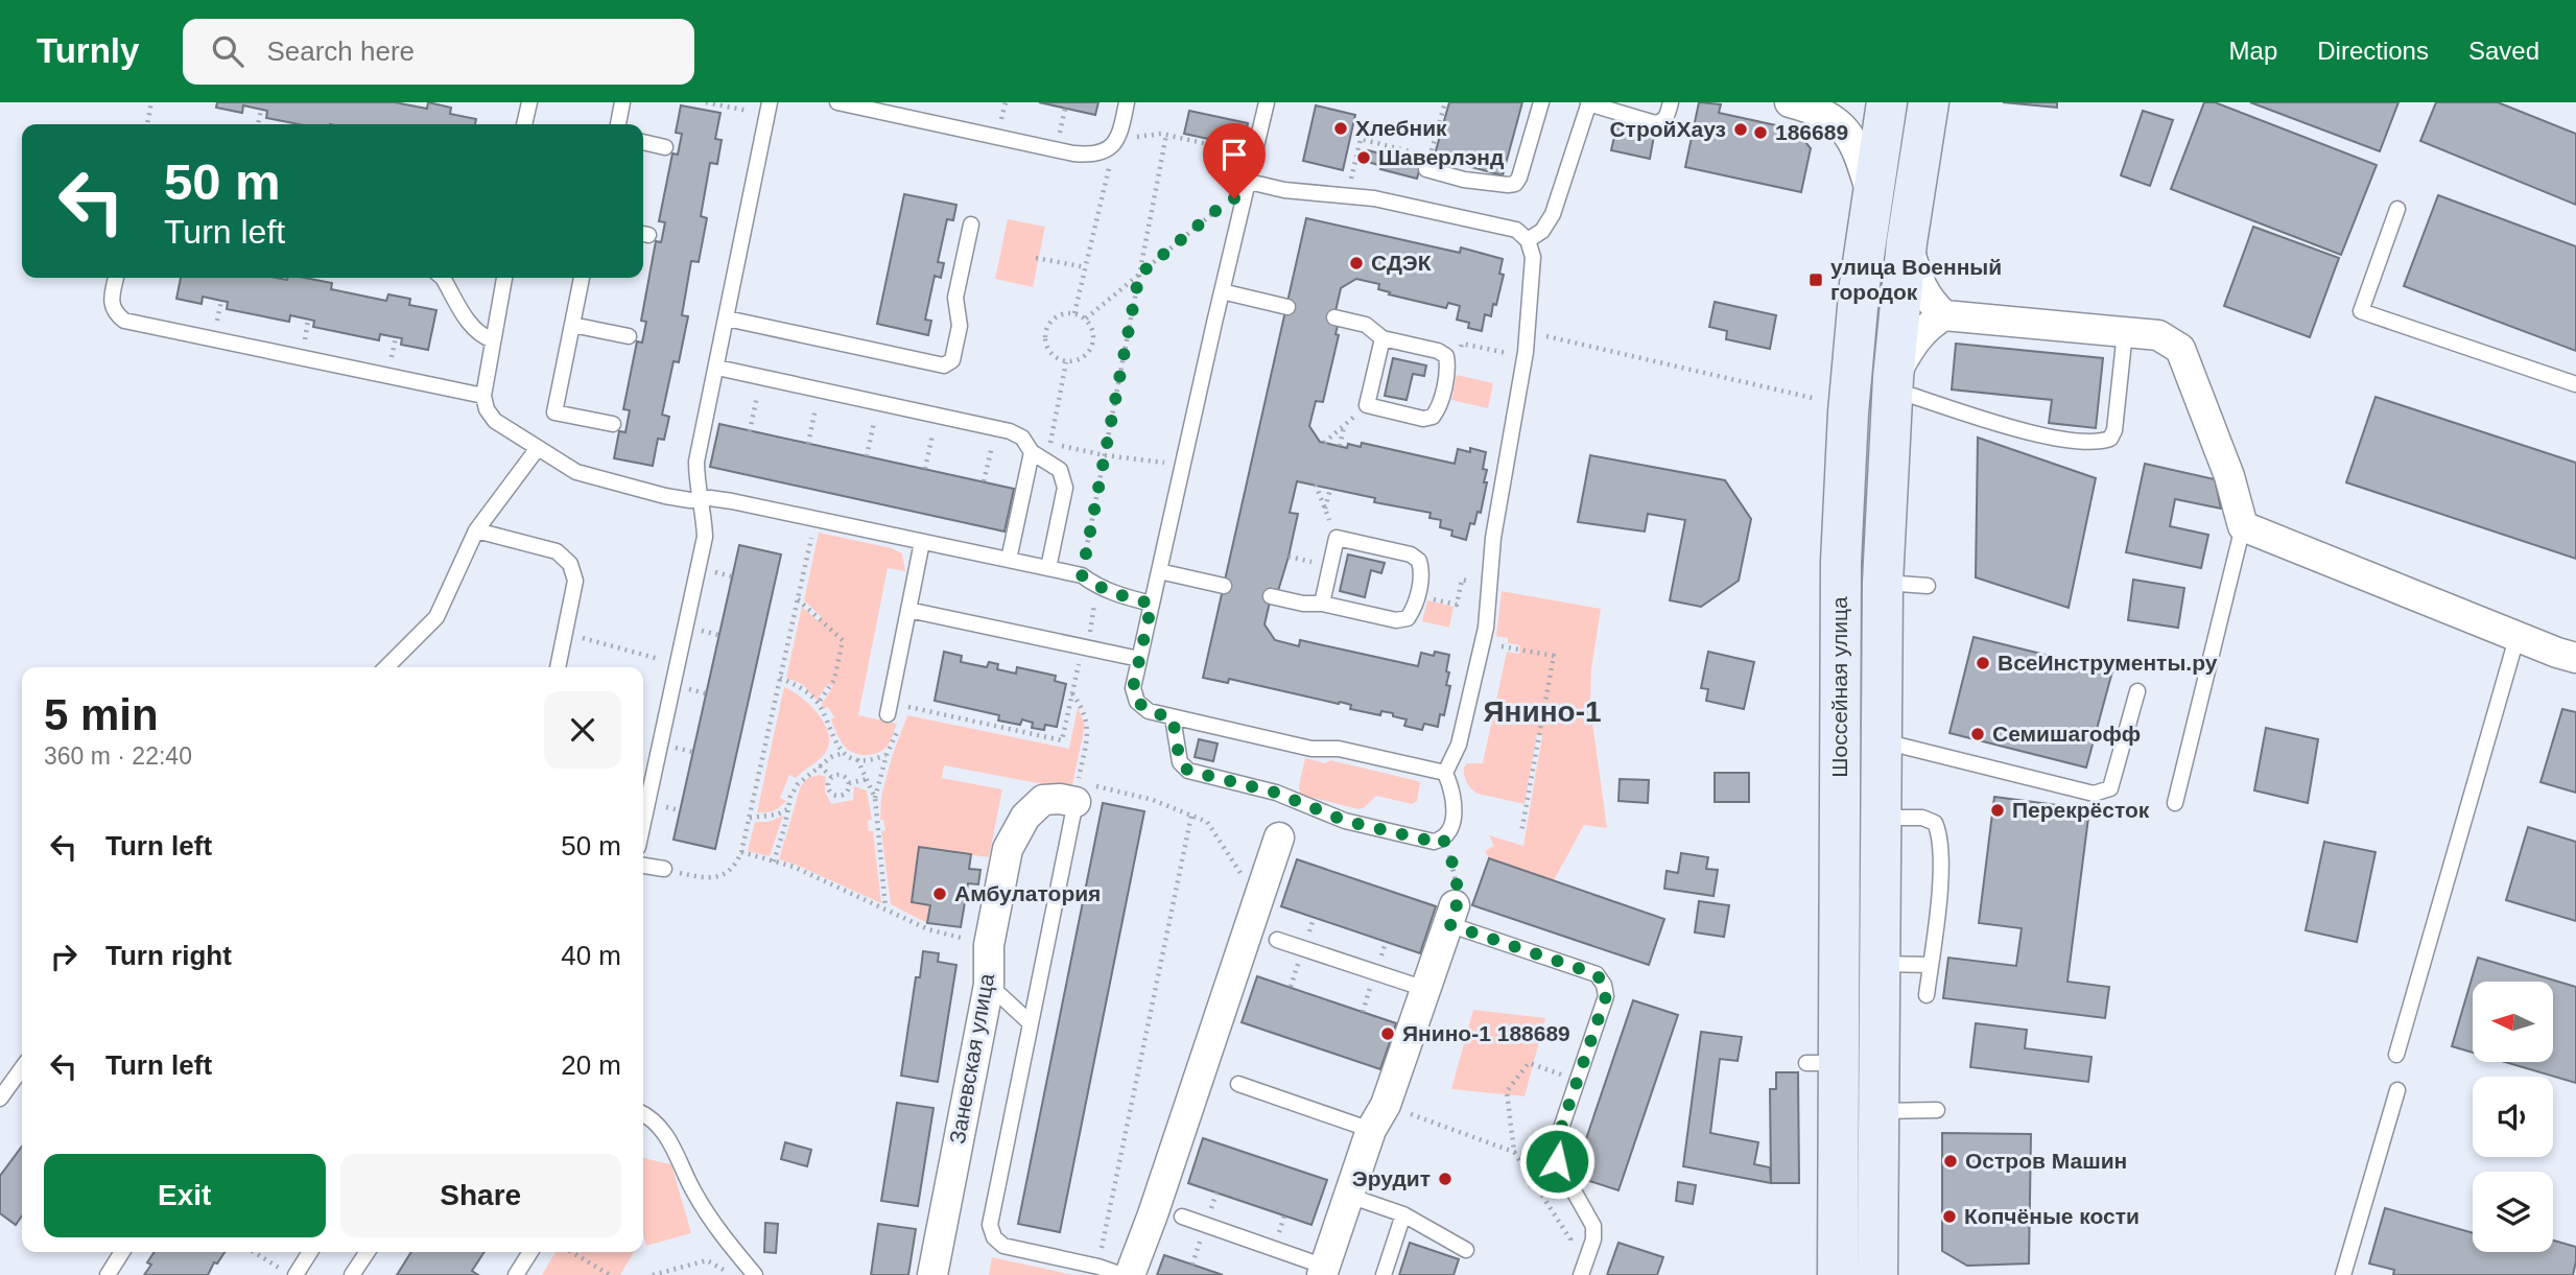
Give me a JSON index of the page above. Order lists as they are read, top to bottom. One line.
{"streets":{"main road":["Шоссейная улица"],"street":["Заневская улица"]},"districts":["Янино-1"],"places":{"other":["Хлебник","СтройХауз","186689","Шаверлэнд","СДЭК","ВсеИнструменты.ру","Семишагофф","Перекрёсток","Амбулатория","Янино-1 188689","Остров Машин","Эрудит","Копчёные кости"],"transit":["улица Военный городок"]},"north":"left","page":{"header":"Turnly","search":"Search here","nav":["Map","Directions","Saved"],"turn":["50 m","Turn left"],"heading":["5 min","360 m · 22:40"],"list":[{"name":"Turn left","value":"50 m"},{"name":"Turn right","value":"40 m"},{"name":"Turn left","value":"20 m"}],"buttons":["Exit","Share"]}}
